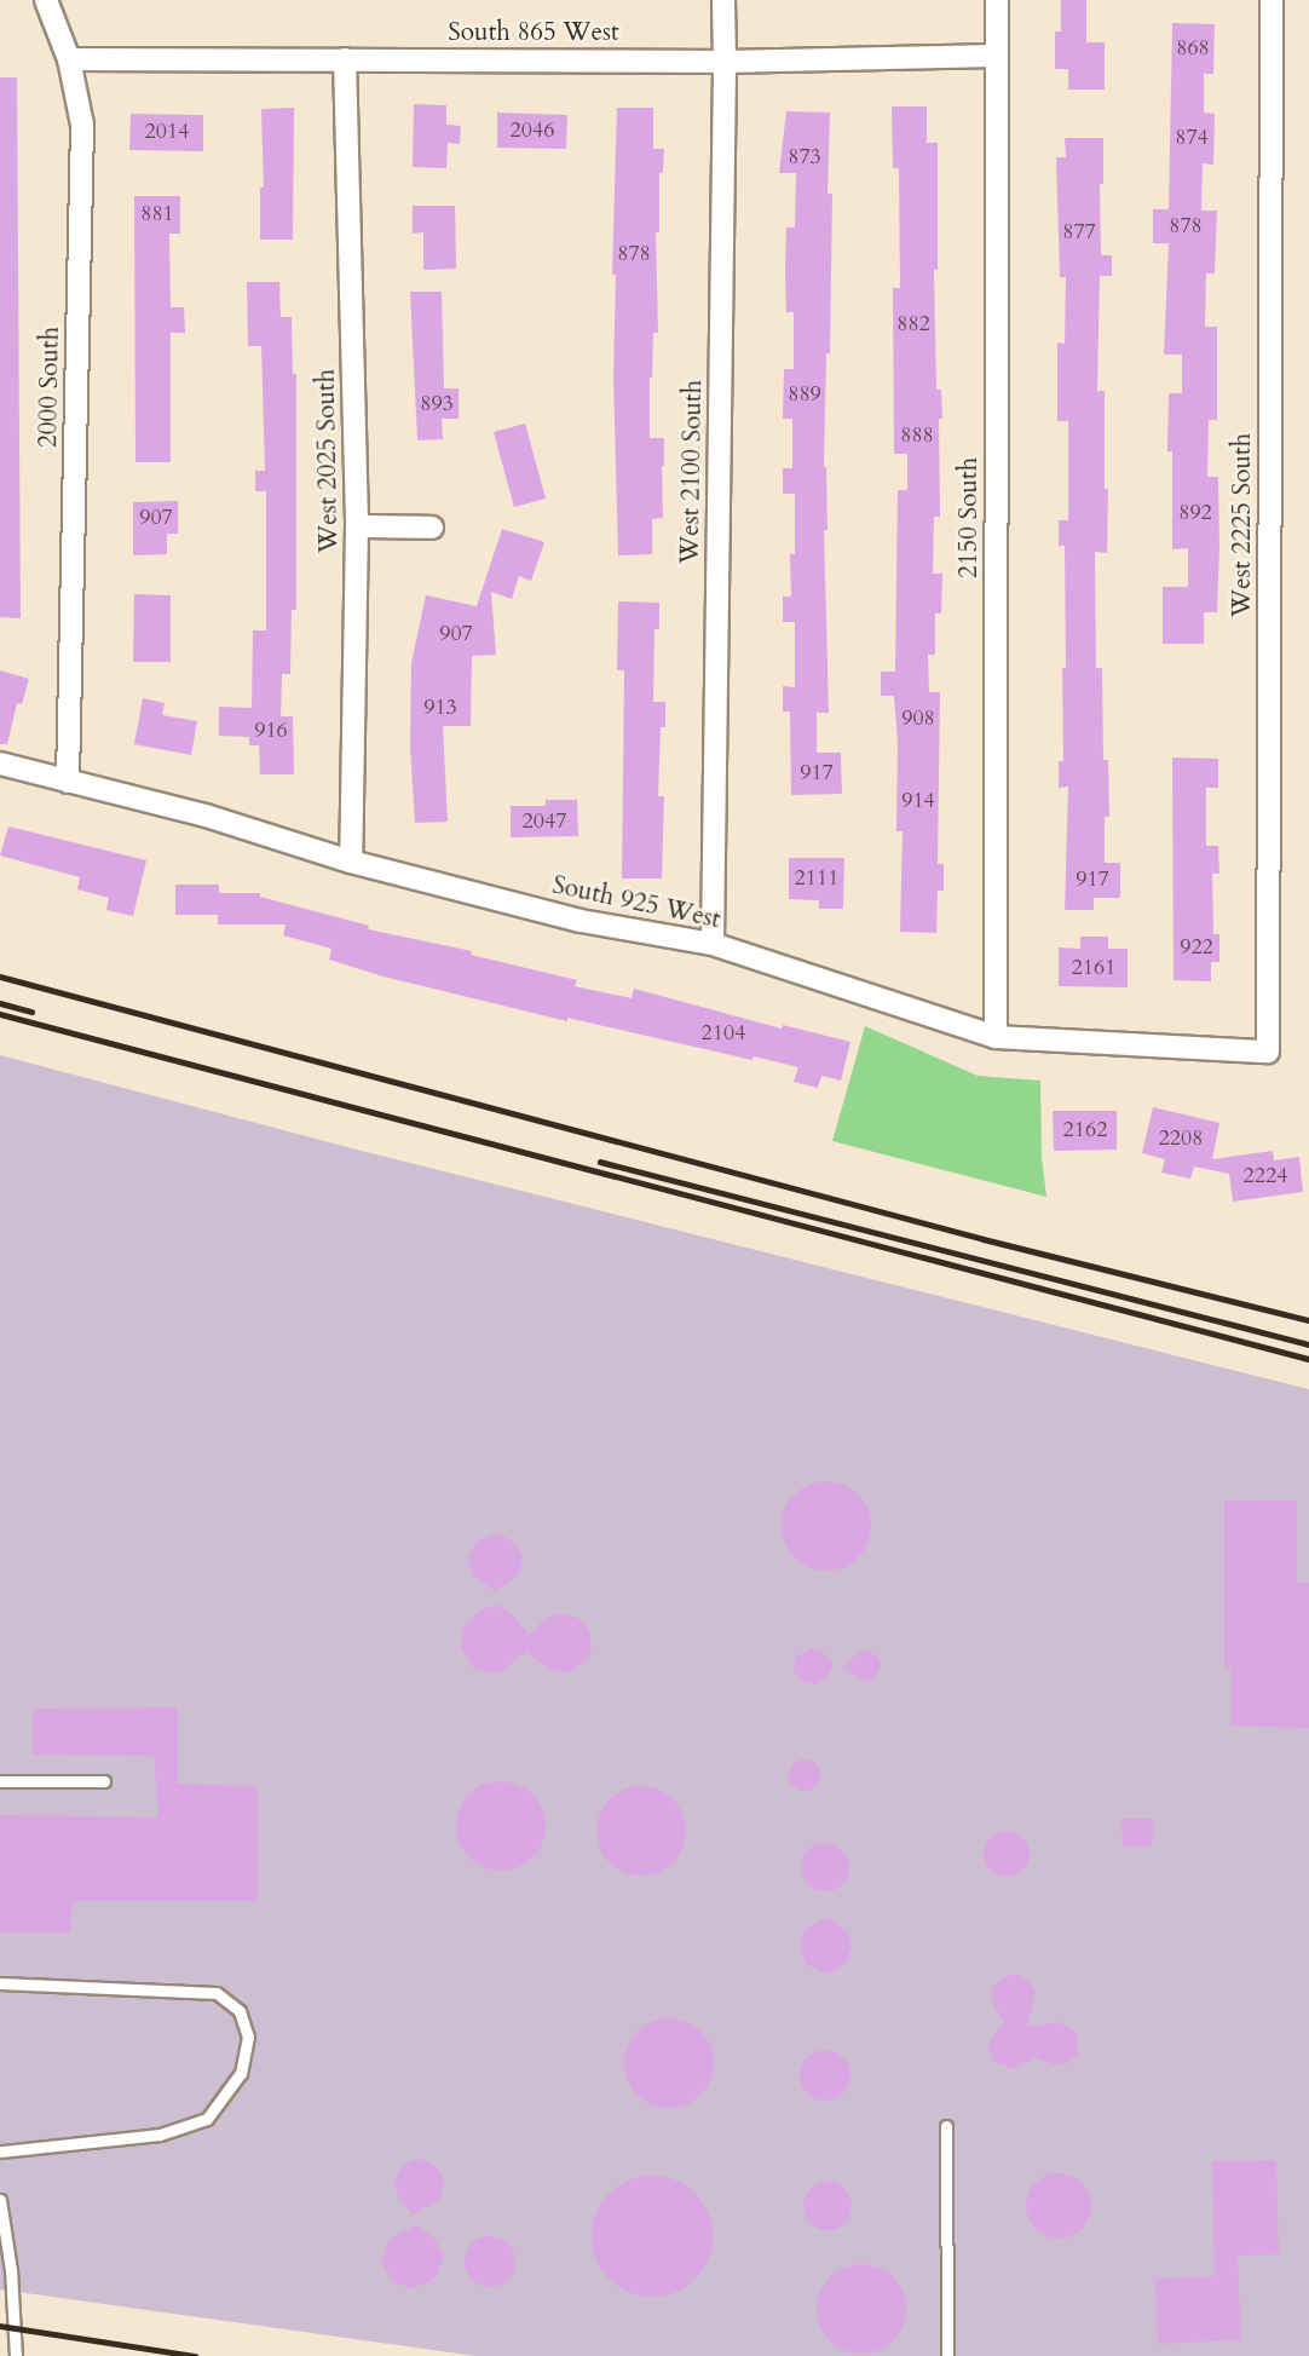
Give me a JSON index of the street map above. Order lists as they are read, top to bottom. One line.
{"streets":{"street":["South 865 West","2000 South","West 2025 South","West 2100 South","2150 South","West 2225 South","South 925 West"]},"crossings":[["South 865 West","2000 South"],["South 865 West","West 2025 South"],["South 865 West","West 2100 South"],["South 865 West","2150 South"],["2000 South","South 925 West"],["West 2025 South","South 925 West"],["West 2100 South","South 925 West"],["2150 South","South 925 West"],["West 2225 South","South 925 West"]],"house_numbers":["868","2046","2014","874","873","881","878","877","878","882","889","893","888","892","907","907","913","908","916","917","914","2047","2111","917","922","2161","2104","2162","2208","2224"]}
